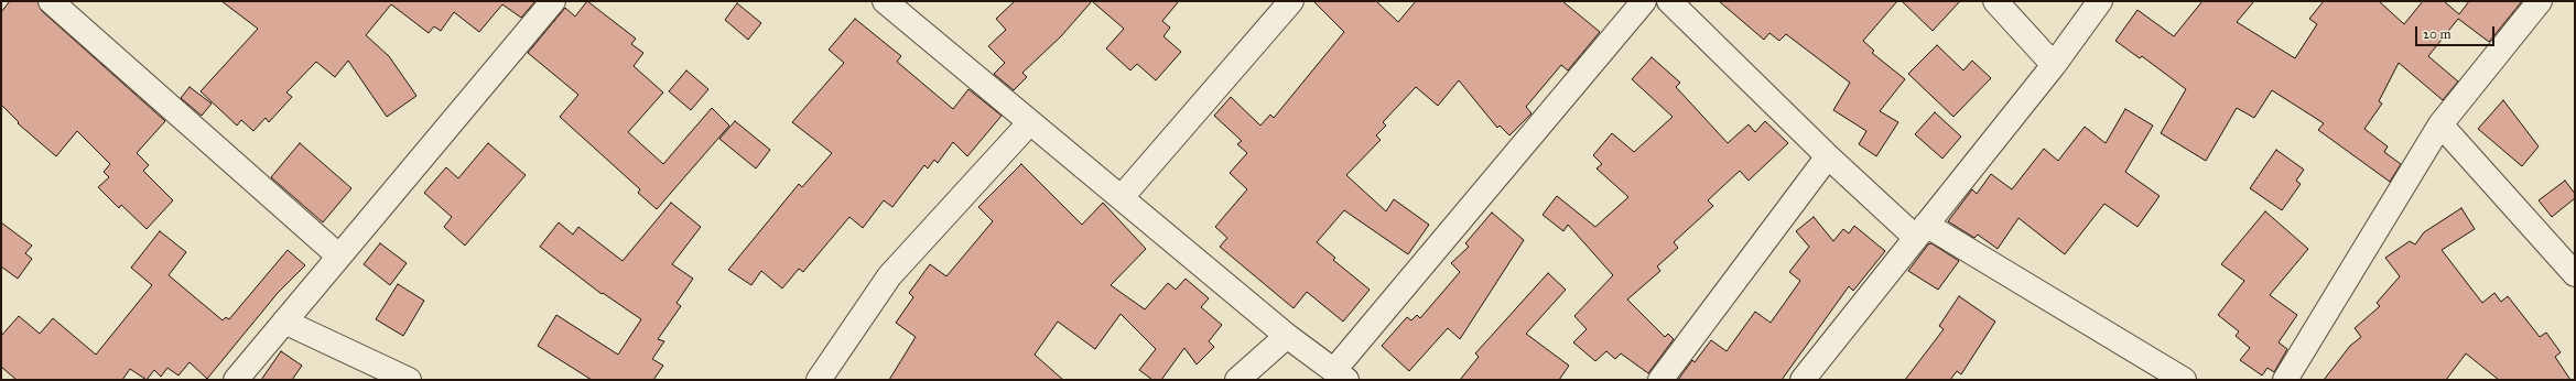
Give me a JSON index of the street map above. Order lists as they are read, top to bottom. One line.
{"scale_bar":"20 m"}
